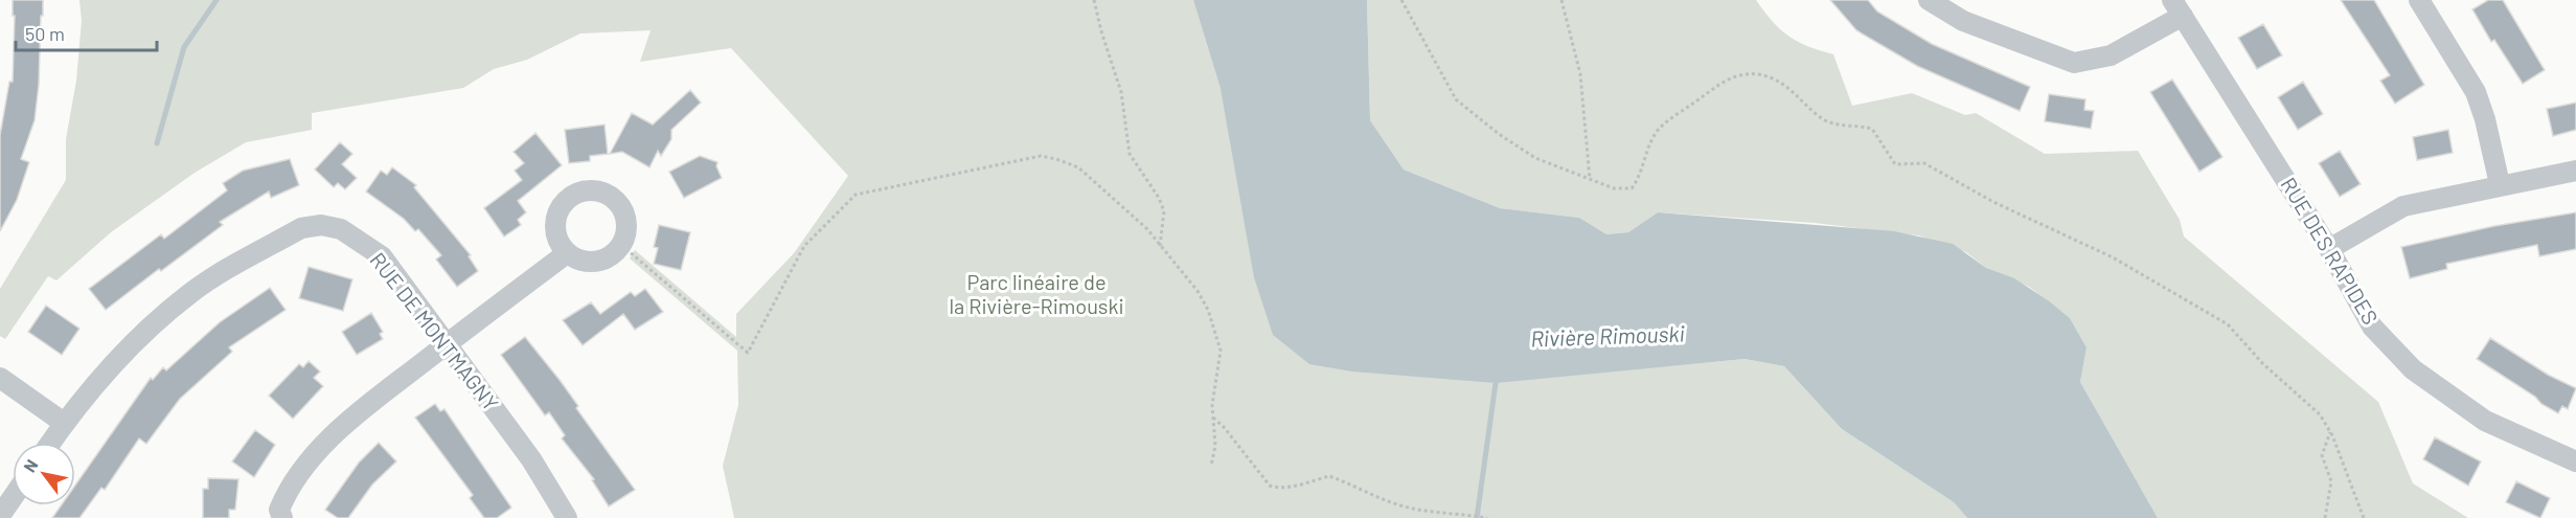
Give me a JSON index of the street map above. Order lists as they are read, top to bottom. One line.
{"streets":{"street":["RUE DES RAPIDES","RUE DE MONTMAGNY"]},"water":["Rivière Rimouski"],"parks":["Parc linéaire de la Rivière-Rimouski"],"scale_bar":"50 m","north":"top left"}
